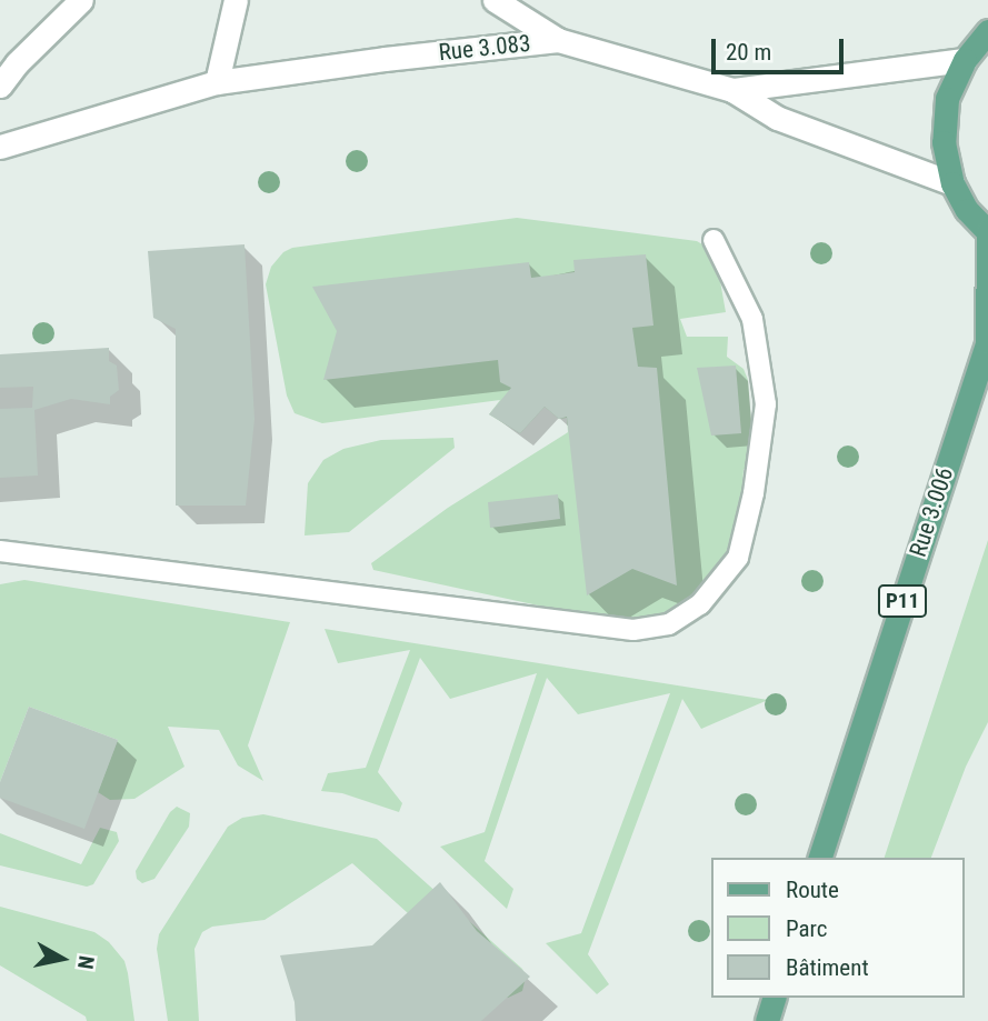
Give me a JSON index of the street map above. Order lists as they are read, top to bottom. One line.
{"streets":{"main road":["Rue 3.083","Rue 3.006","P11"]},"crossings":[["Rue 3.083","P11"],["Rue 3.006","P11"]],"legend":["Route","Parc","Bâtiment"],"scale_bar":"20 m","north":"right"}
